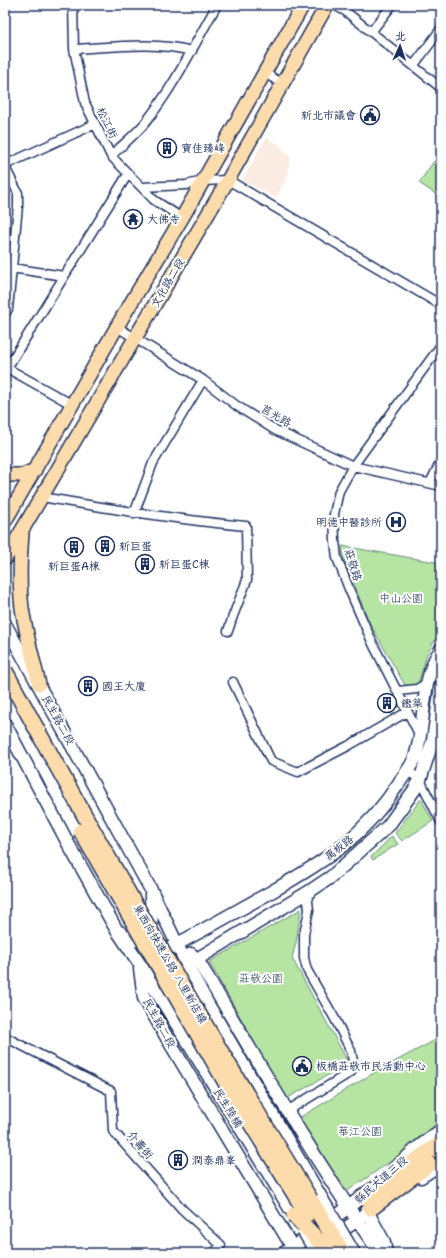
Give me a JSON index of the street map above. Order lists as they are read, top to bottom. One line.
{"streets":{"highway":["東西向快速公路 八里新店線"],"main road":["文化路二段","民生路二段","萬板路","民生陸橋","縣民大道三段"],"street":["松江街","莒光路","莊敬路","介壽街"]},"crossings":[["松江街","文化路二段"],["文化路二段","莒光路"],["莒光路","莊敬路"],["莊敬路","萬板路"],["民生路二段","萬板路"],["民生路二段","民生陸橋"],["民生路二段","縣民大道三段"],["萬板路","民生陸橋"],["東西向快速公路 八里新店線","縣民大道三段"]],"parks":["中山公園","莊敬公園","華江公園"],"places":{"public building":["新北市議會","板橋莊敬市民活動中心"],"building":["寶佳臻峰","新巨蛋","新巨蛋A棟","新巨蛋C棟","國王大廈","鑑築","潤泰鼎峯"],"temple":["大佛寺"],"hospital":["明德中醫診所"]},"north":"top"}
